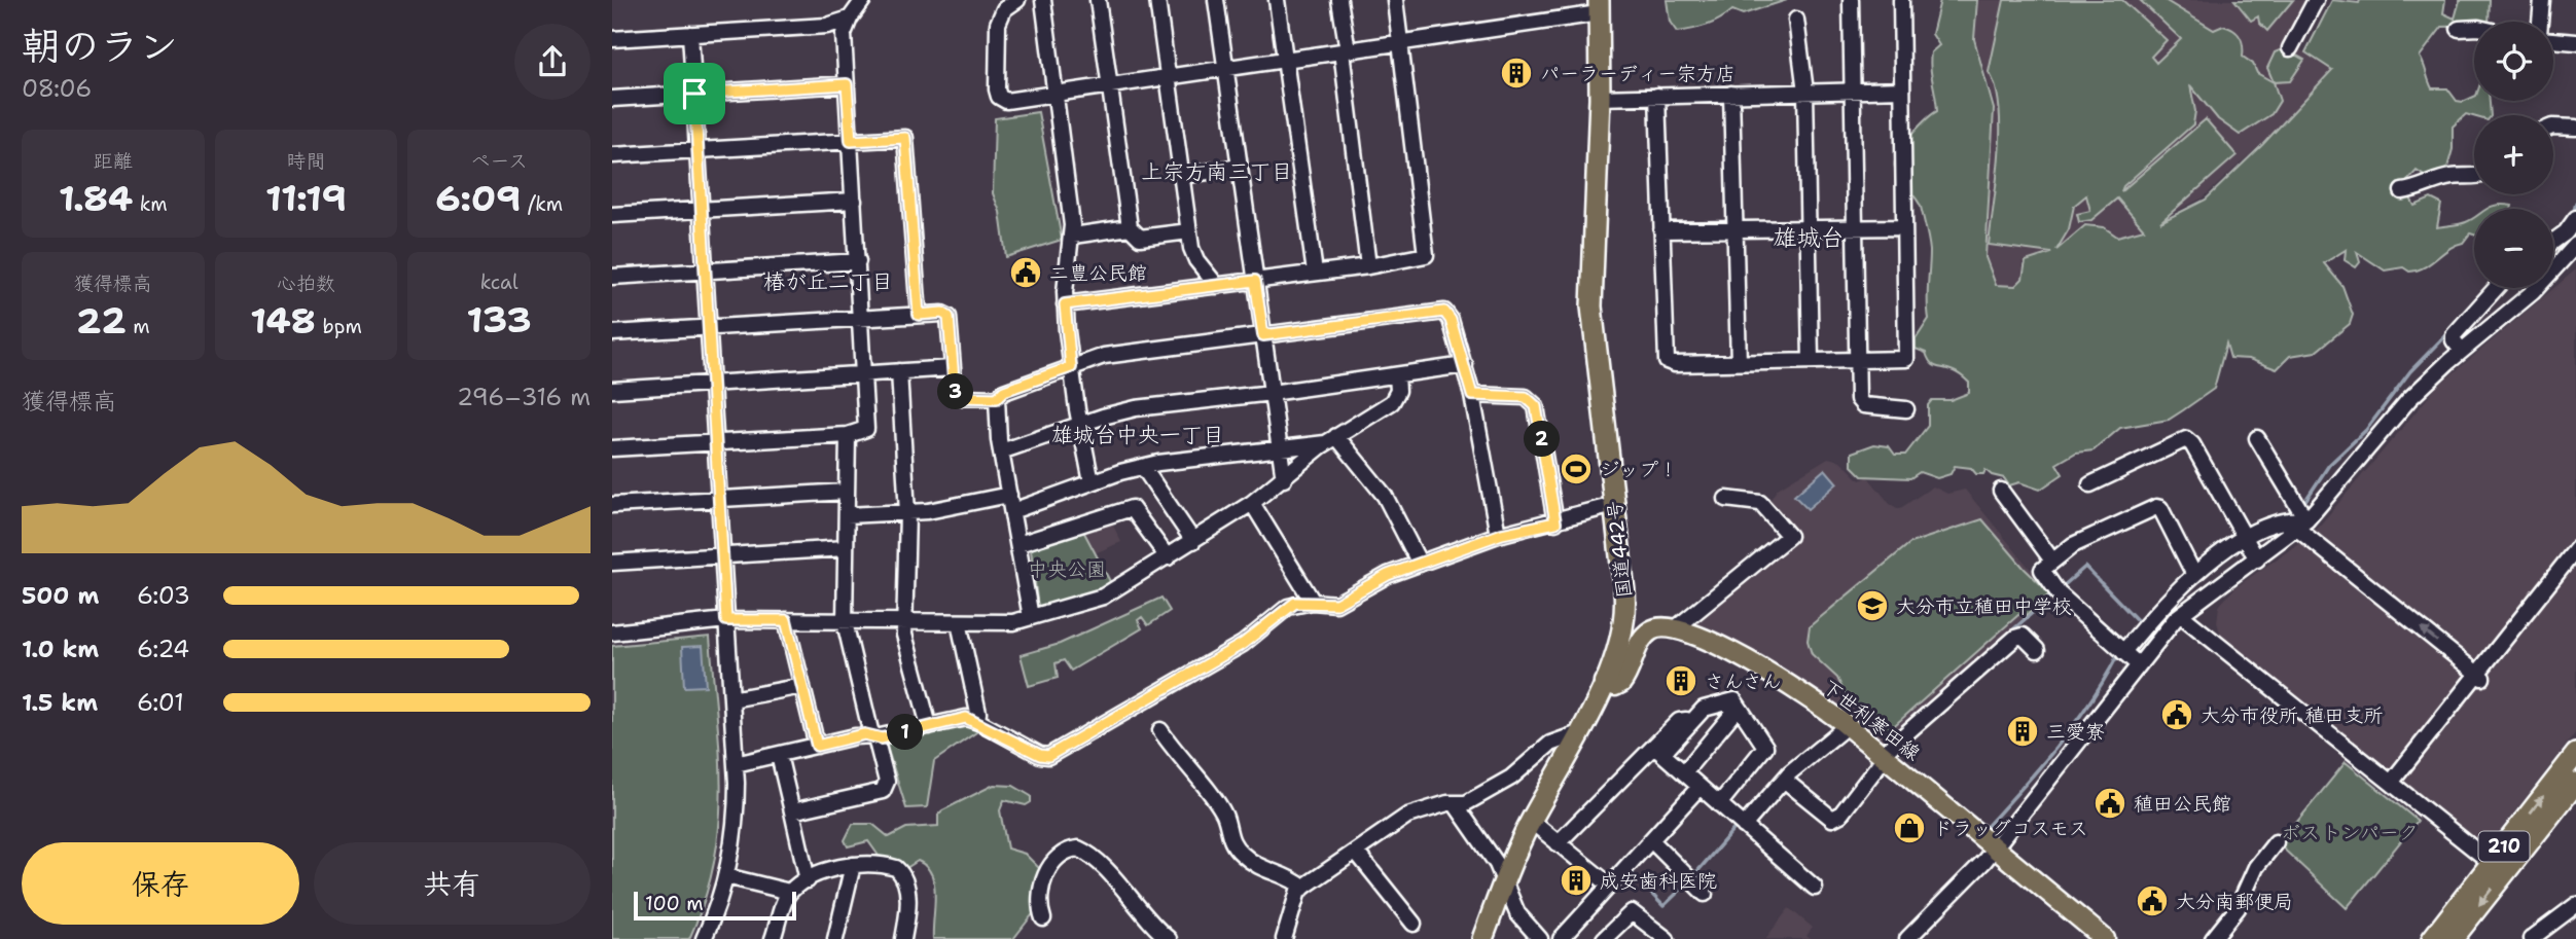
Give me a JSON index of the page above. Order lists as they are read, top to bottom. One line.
{"streets":{"highway":["国道442号","210"],"main road":["下世利寒田線"]},"districts":["上宗方南三丁目","雄城台","椿が丘二丁目","雄城台中央一丁目"],"parks":["中央公園","ボストンパーク"],"places":{"building":["パーラーディー宗方店","さんさん","三愛寮","成安歯科医院"],"public building":["二豊公民館","大分市役所 稙田支所","稙田公民館","大分南郵便局"],"sports":["ジップ！"],"school or university":["大分市立稙田中学校"],"shop":["ドラッグコスモス"]},"scale_bar":"100 m","page":{"heading":["朝のラン","08:06"],"map_buttons":["+","−"],"stats":[["距離","1.84 km"],["時間","11:19"],["ペース","6:09 /km"],["獲得標高","22 m"],["心拍数","148 bpm"],["kcal","133"]],"chart":["獲得標高","296–316 m"],"pins":["3","2","1"],"list":[{"name":"500 m","note":"6:03"},{"name":"1.0 km","note":"6:24"},{"name":"1.5 km","note":"6:01"}],"buttons":["保存","共有"],"scale":"100 m"}}
